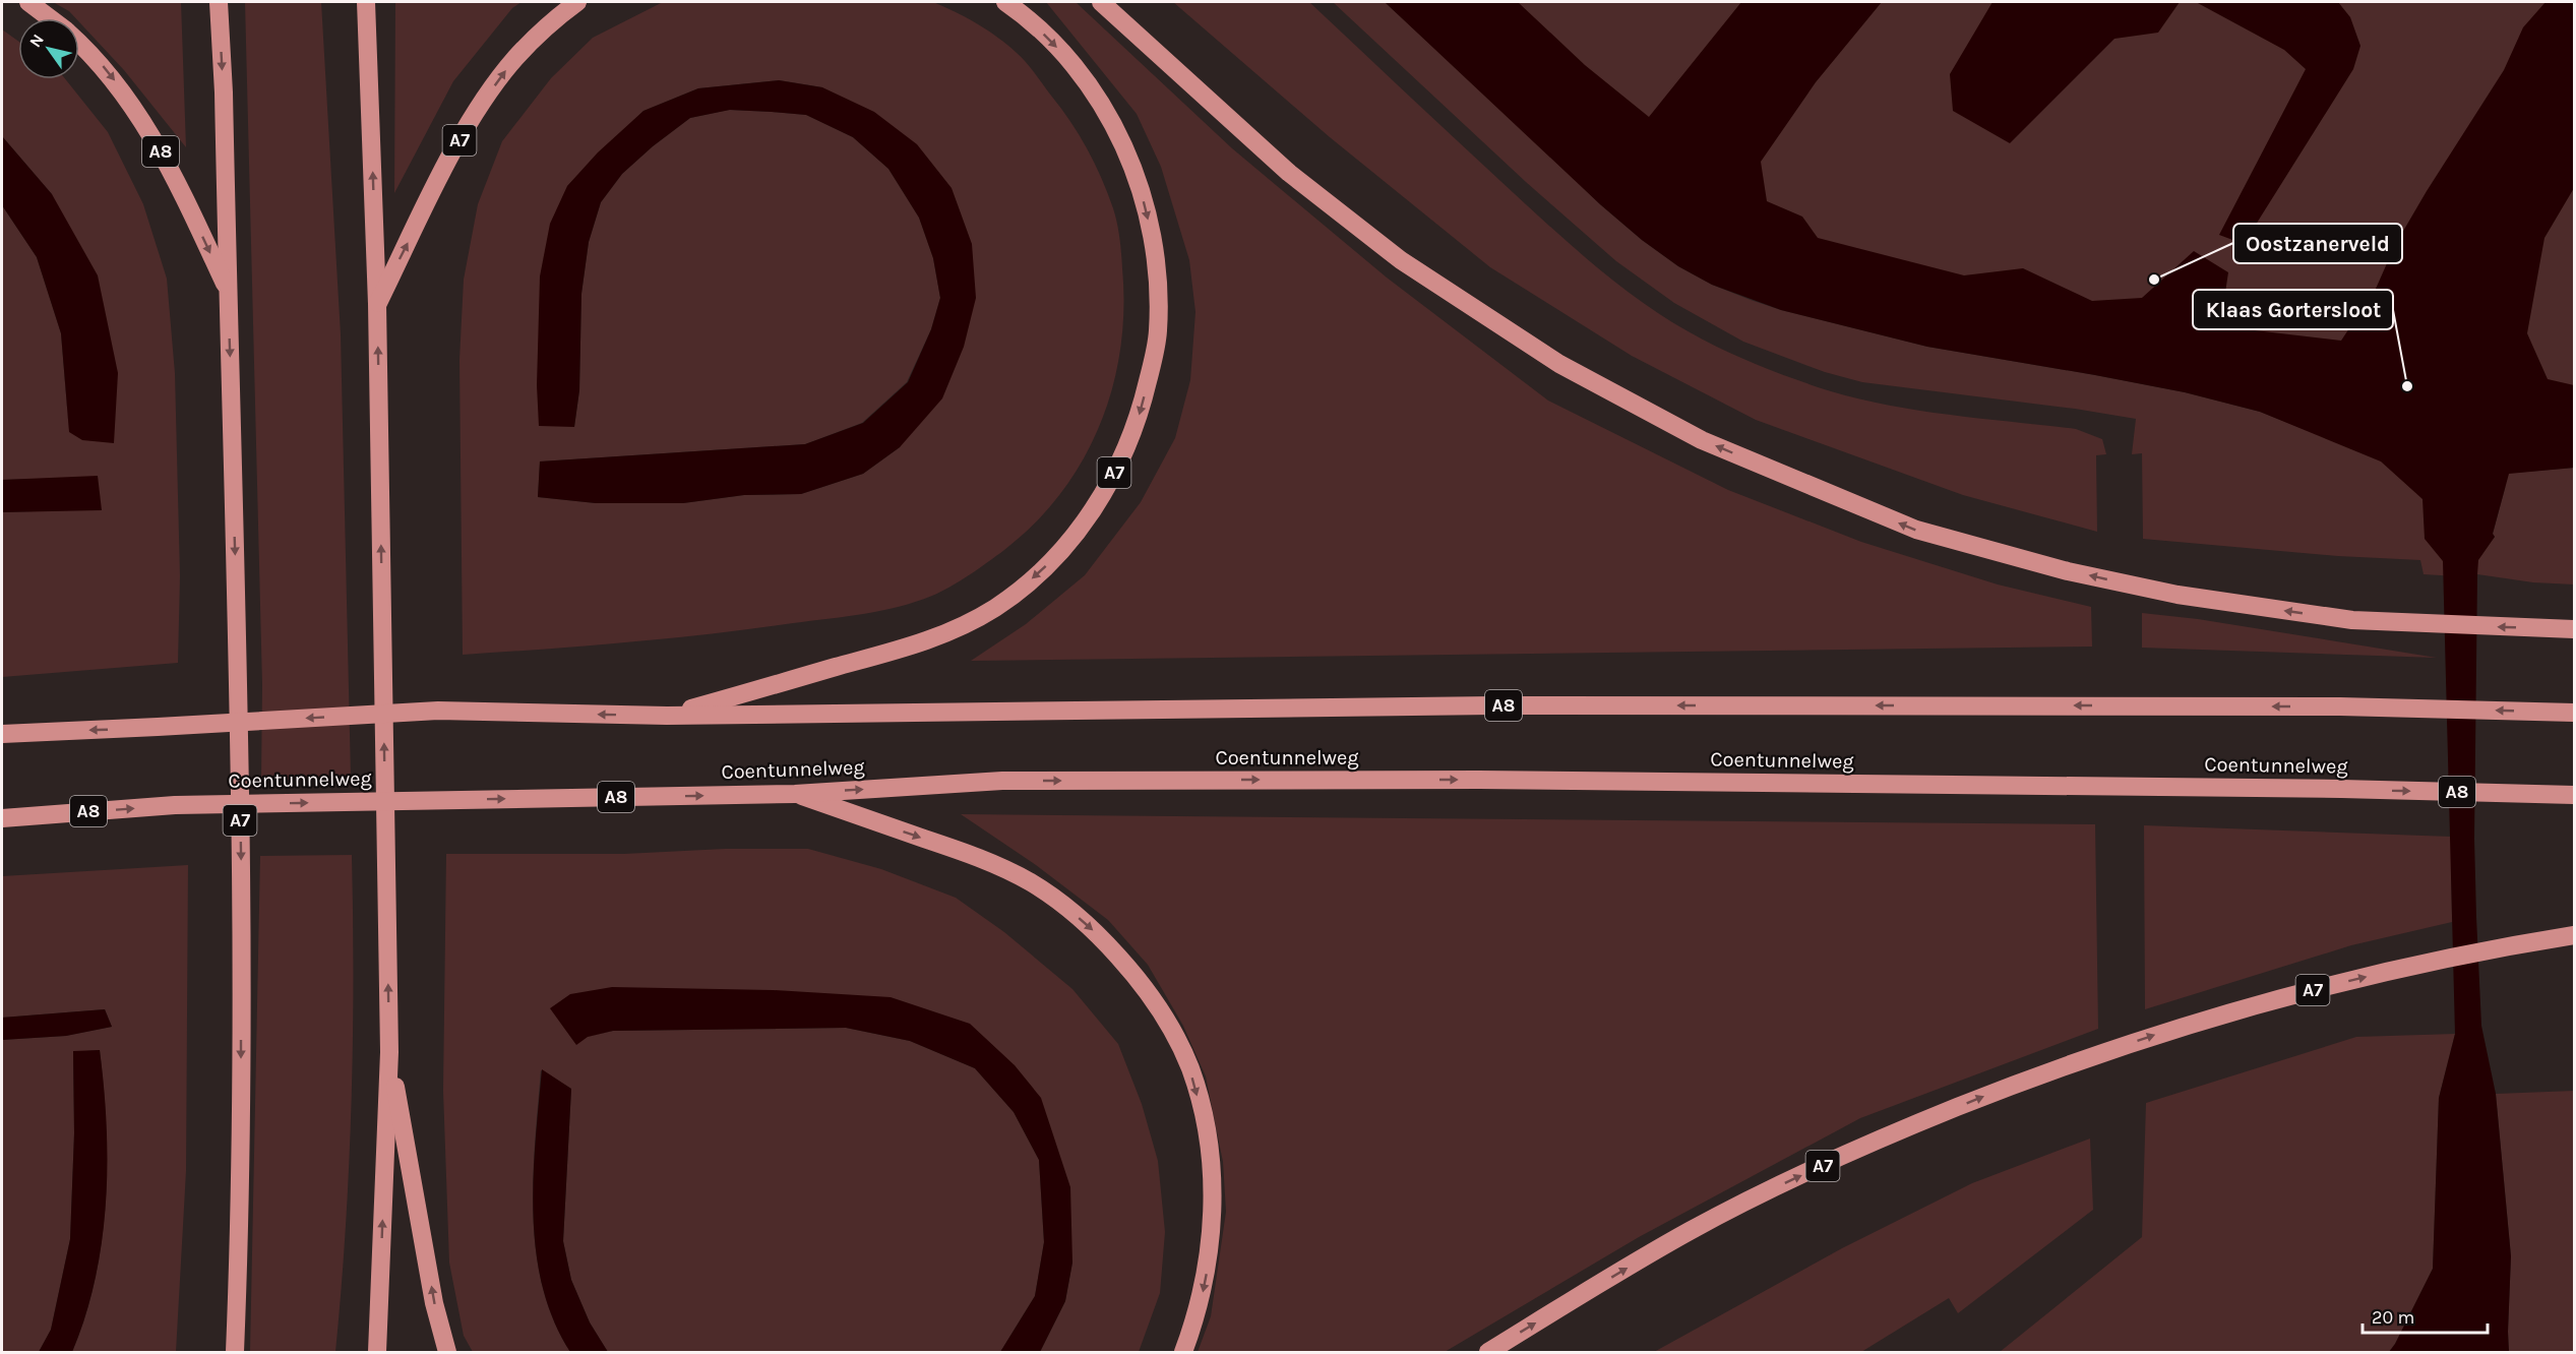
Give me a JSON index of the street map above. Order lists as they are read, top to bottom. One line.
{"streets":{"highway":["A7","A8","Coentunnelweg"]},"crossings":[["A7","A8"],["A8","Coentunnelweg"]],"places":["Oostzanerveld","Klaas Gortersloot"],"scale_bar":"20 m","north":"top left"}
